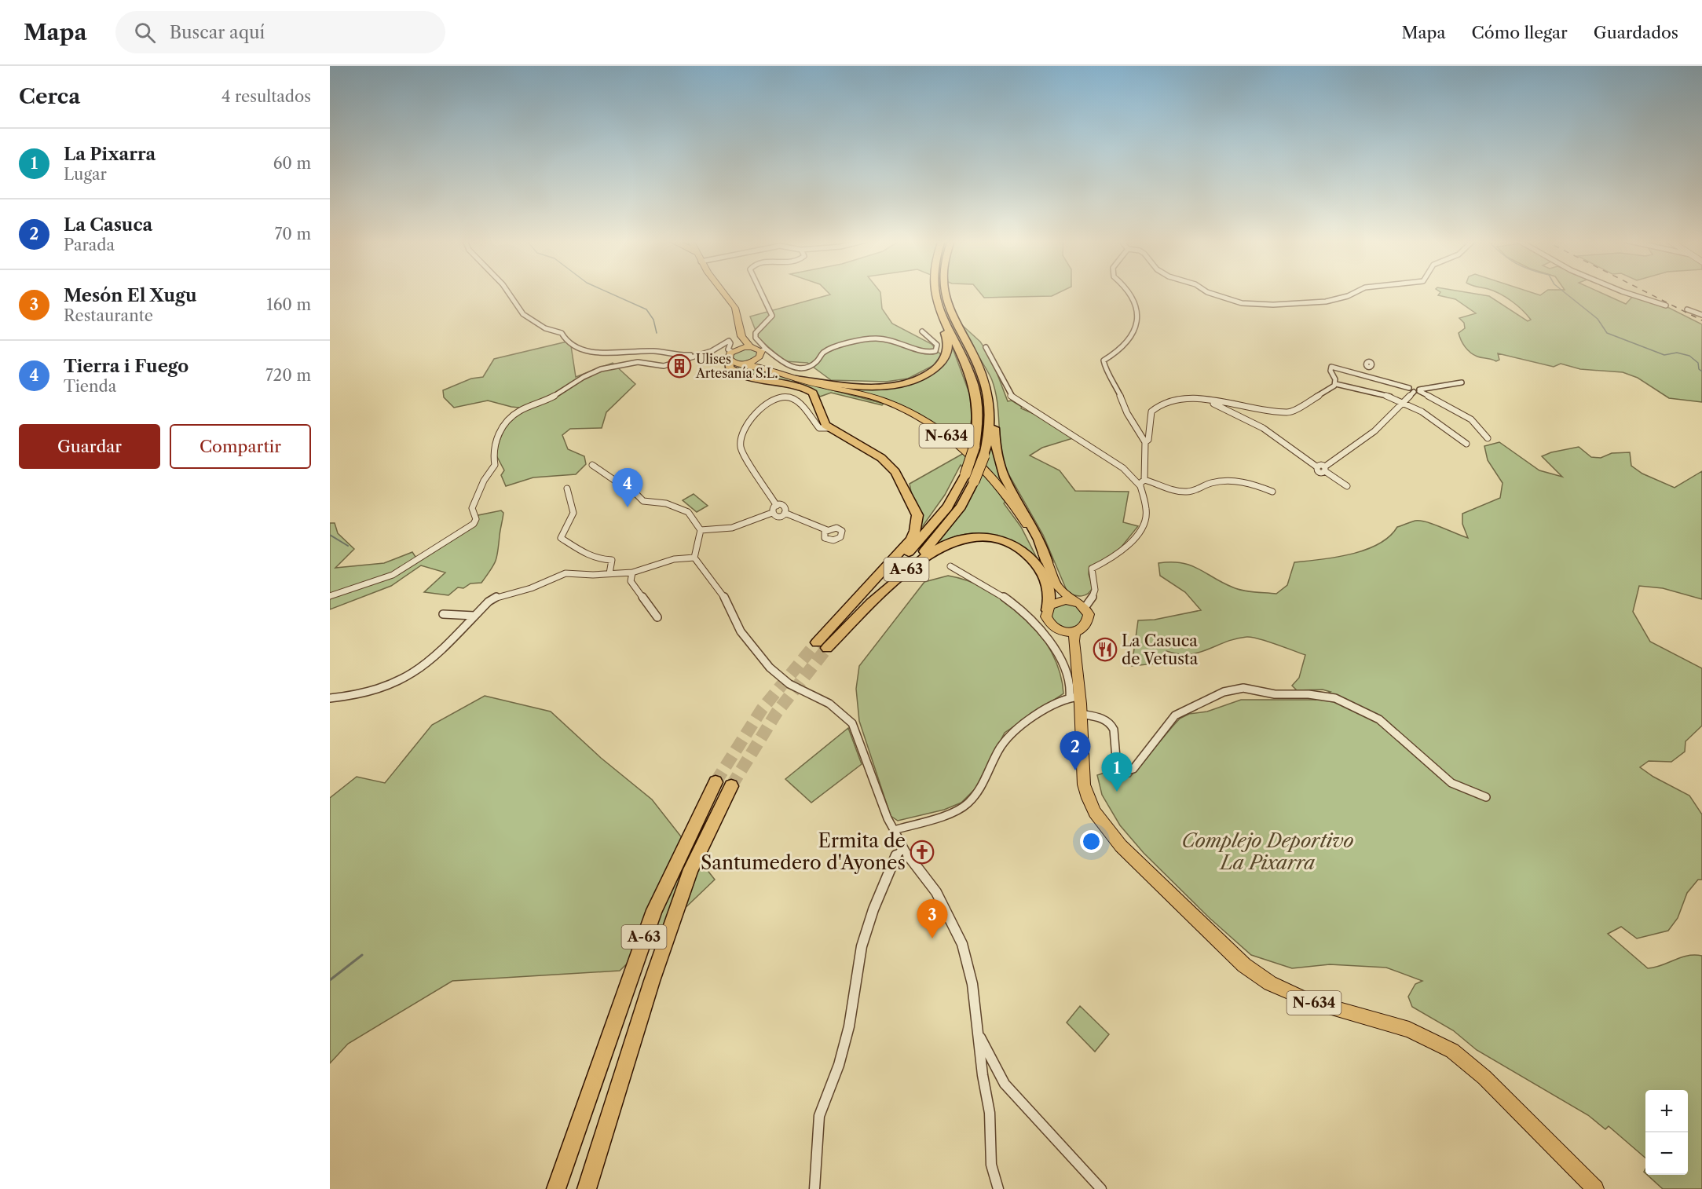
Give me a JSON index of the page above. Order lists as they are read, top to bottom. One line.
{"streets":{"highway":["N-634","A-63"]},"parks":["Complejo Deportivo La Pixarra"],"places":{"building":["Ulises Artesanía S.L."],"restaurant":["La Casuca de Vetusta"],"church":["Ermita de Santumedero d'Ayones"]},"page":{"header":"Mapa","search":"Buscar aquí","nav":["Mapa","Cómo llegar","Guardados"],"heading":["Cerca","4 resultados"],"list":[{"mark":"1","name":"La Pixarra","note":"Lugar","value":"60 m"},{"mark":"2","name":"La Casuca","note":"Parada","value":"70 m"},{"mark":"3","name":"Mesón El Xugu","note":"Restaurante","value":"160 m"},{"mark":"4","name":"Tierra i Fuego","note":"Tienda","value":"720 m"}],"buttons":["Guardar","Compartir"],"pins":["4","2","1","3"],"map_buttons":["+","−"]}}
